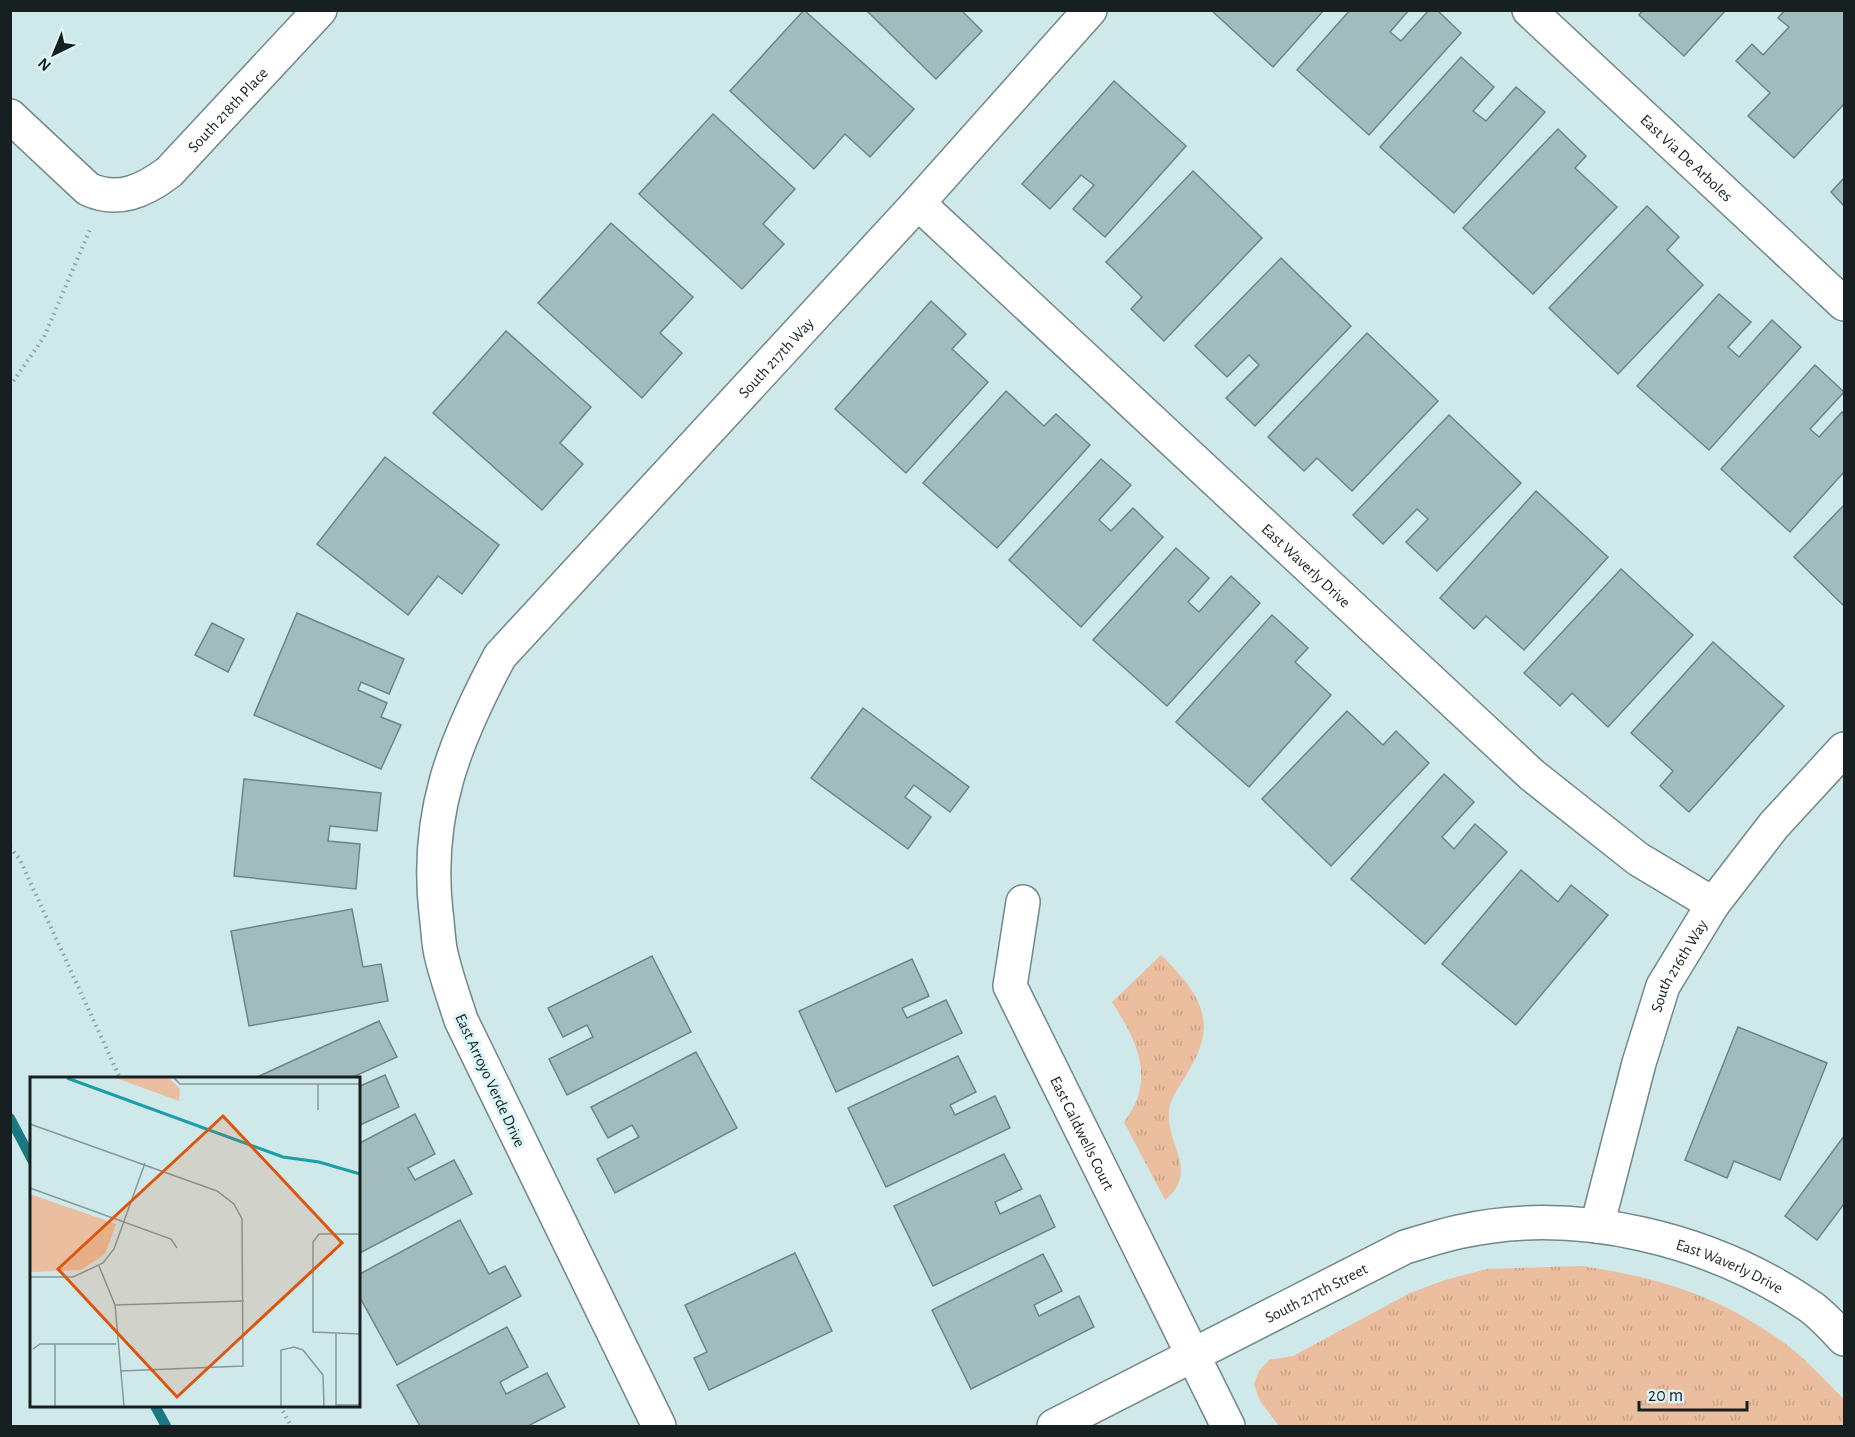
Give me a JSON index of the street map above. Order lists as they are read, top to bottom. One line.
{"streets":{"street":["South 218th Place","East Via De Arboles","South 217th Way","East Waverly Drive","South 216th Way","East Arroyo Verde Drive","East Caldwells Court","South 217th Street"]},"crossings":[["South 217th Way","East Waverly Drive"],["South 217th Way","East Arroyo Verde Drive"],["East Waverly Drive","South 216th Way"],["East Waverly Drive","South 217th Street"],["South 216th Way","South 217th Street"],["East Caldwells Court","South 217th Street"]],"scale_bar":"20 m","north":"bottom left"}
